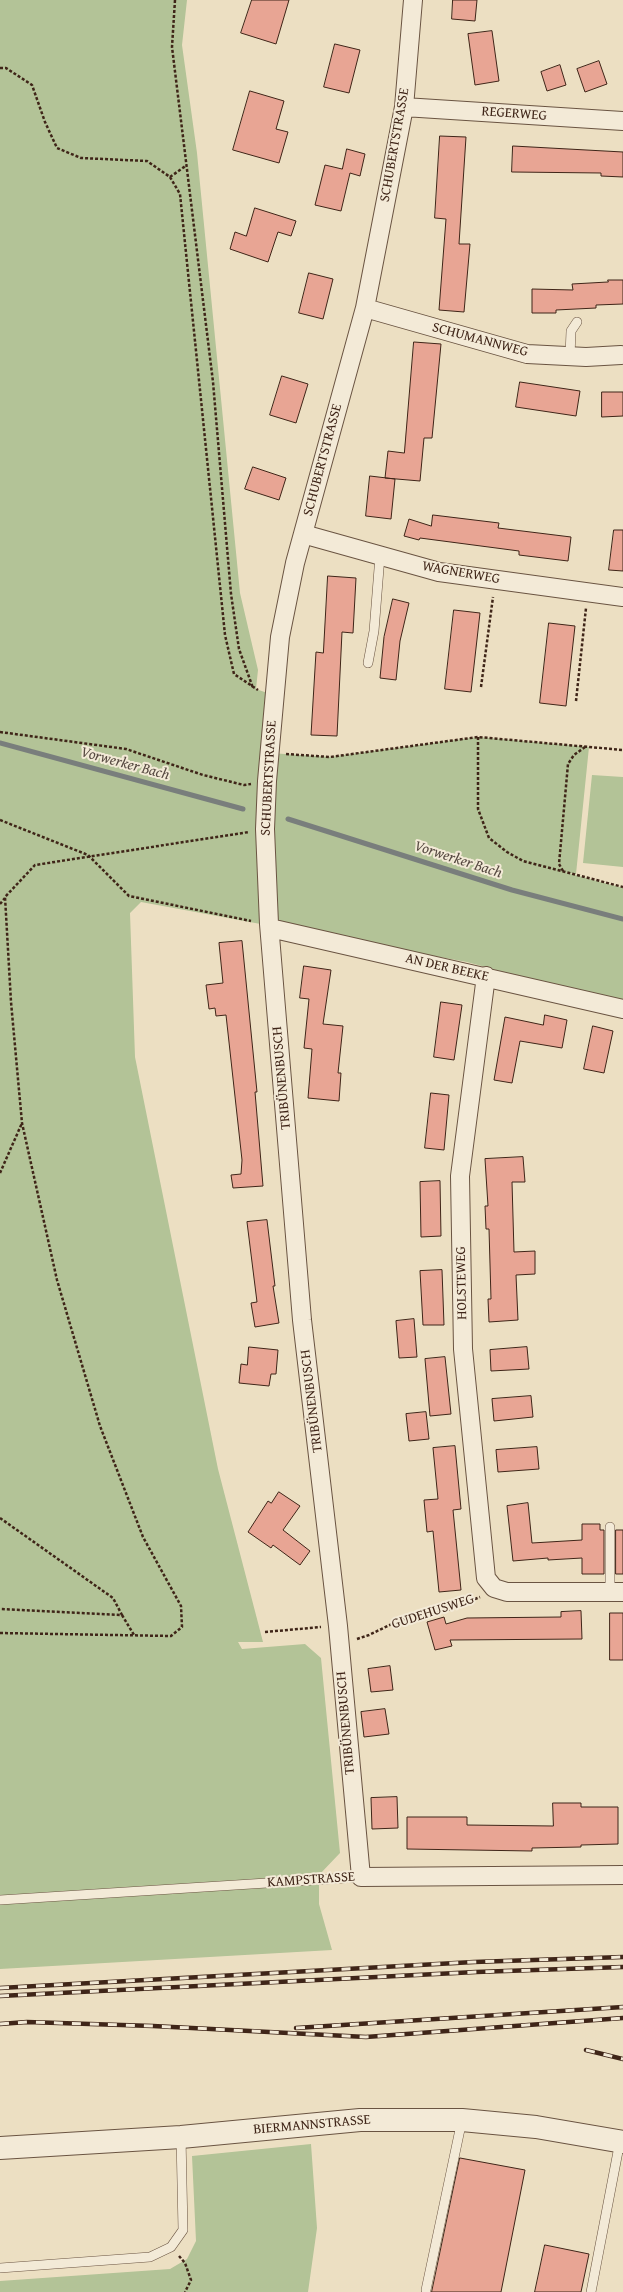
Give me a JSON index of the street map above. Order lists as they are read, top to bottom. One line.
{"streets":{"street":["REGERWEG","SCHUBERTSTRASSE","SCHUMANNWEG","WAGNERWEG","AN DER BEEKE","TRIBÜNENBUSCH","HOLSTEWEG","KAMPSTRASSE","BIERMANNSTRASSE"],"path":["GUDEHUSWEG"]},"crossings":[["REGERWEG","SCHUBERTSTRASSE"],["SCHUBERTSTRASSE","SCHUMANNWEG"],["SCHUBERTSTRASSE","WAGNERWEG"],["SCHUBERTSTRASSE","AN DER BEEKE"],["SCHUBERTSTRASSE","TRIBÜNENBUSCH"],["AN DER BEEKE","TRIBÜNENBUSCH"],["AN DER BEEKE","HOLSTEWEG"],["TRIBÜNENBUSCH","GUDEHUSWEG"],["TRIBÜNENBUSCH","KAMPSTRASSE"],["HOLSTEWEG","GUDEHUSWEG"]],"water":["Vorwerker Bach"]}
